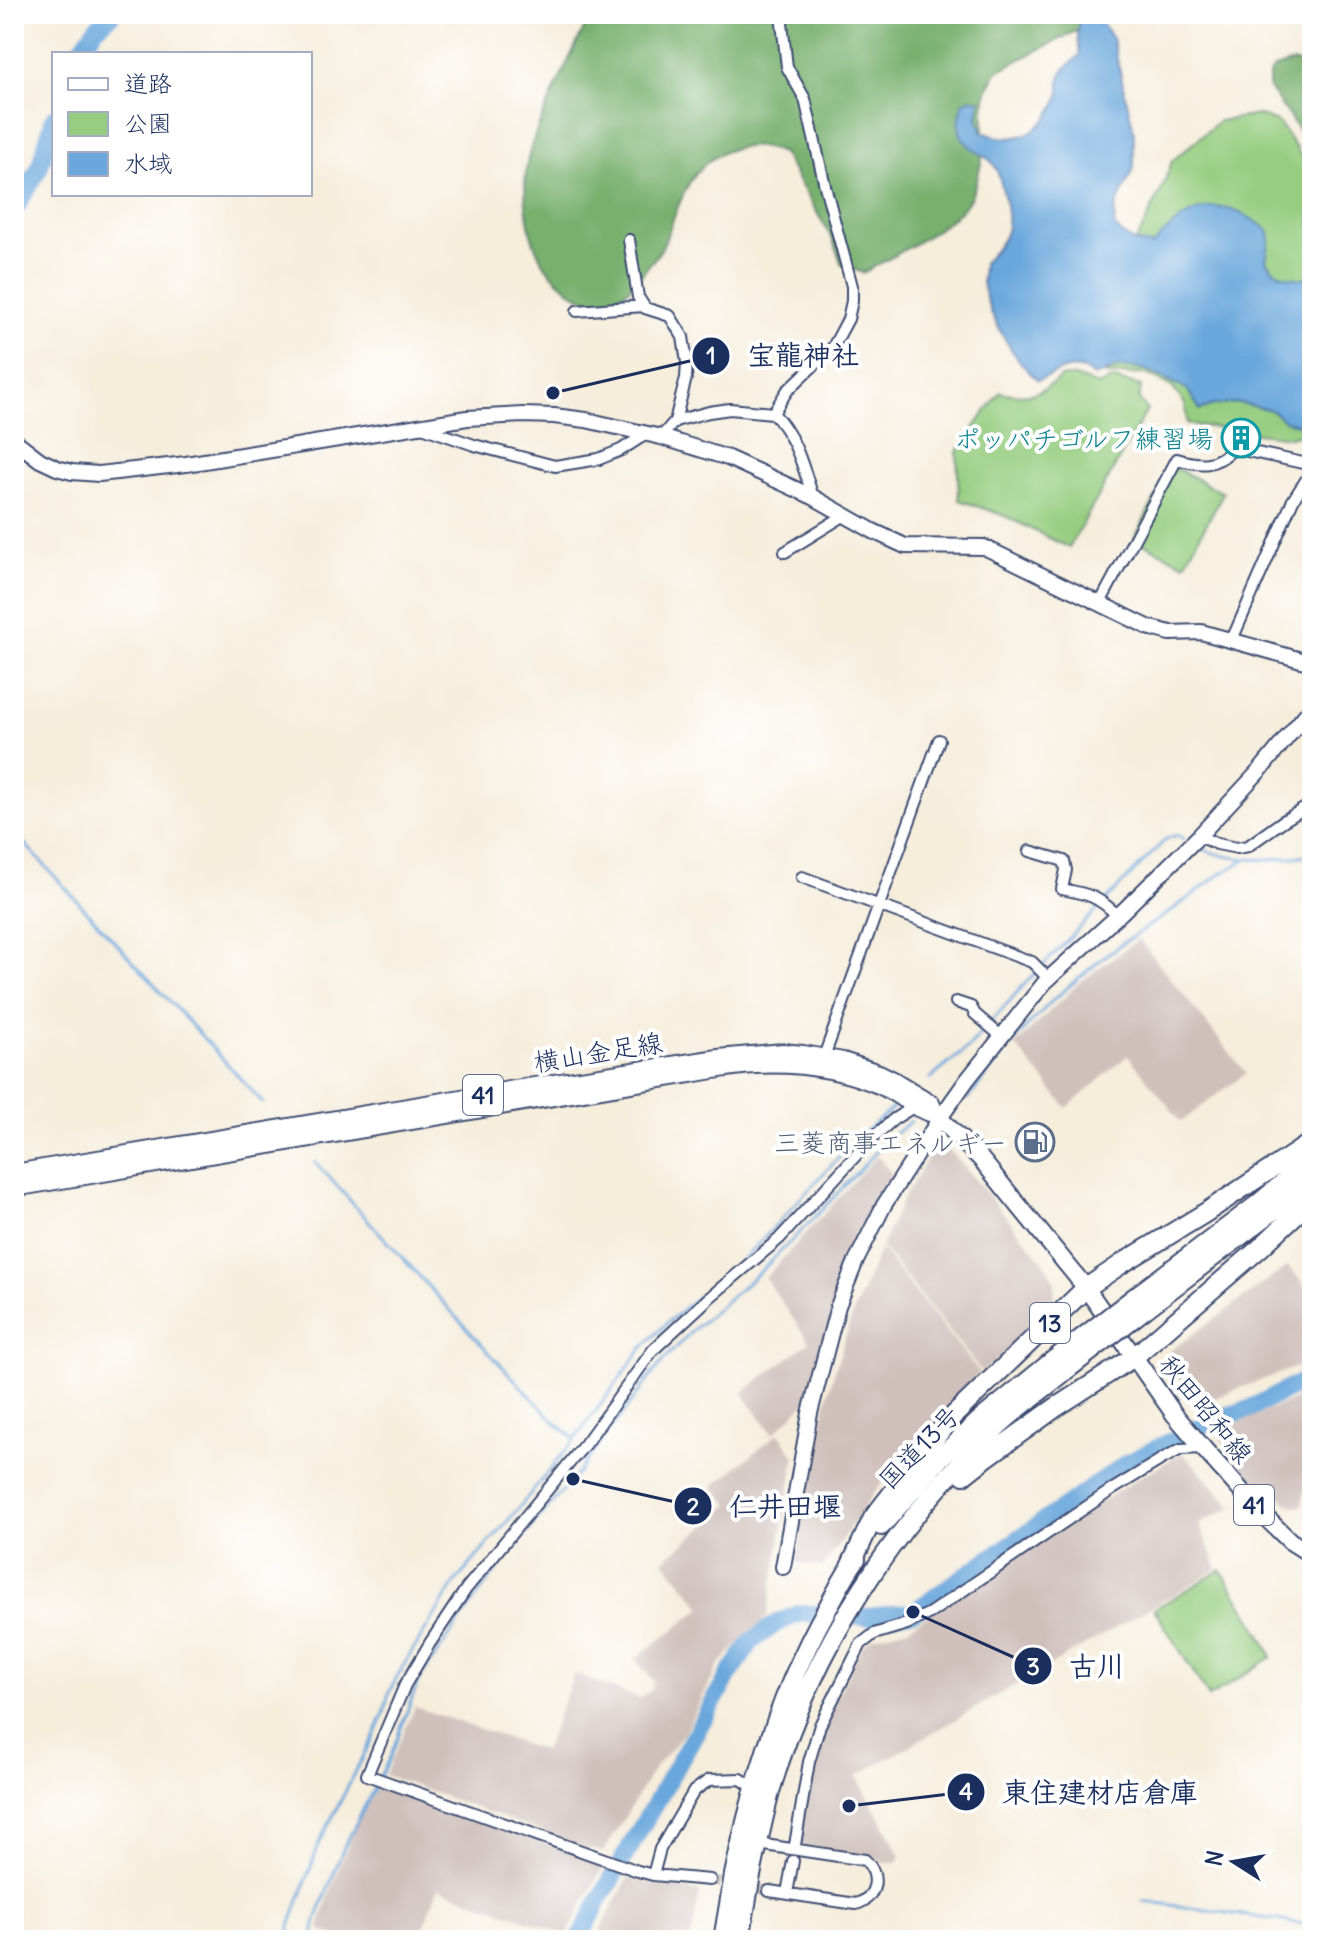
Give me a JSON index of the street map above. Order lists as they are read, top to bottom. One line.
{"streets":{"highway":["13","国道13号"],"main road":["横山金足線","41","秋田昭和線"]},"crossings":[["横山金足線","13"],["横山金足線","秋田昭和線"],["13","秋田昭和線"],["13","国道13号"]],"places":{"other":["宝龍神社","仁井田堰","古川","東住建材店倉庫"],"building":["ポッパチゴルフ練習場"],"fuel station":["三菱商事エネルギー"]},"legend":["道路","公園","水域"],"north":"left"}
